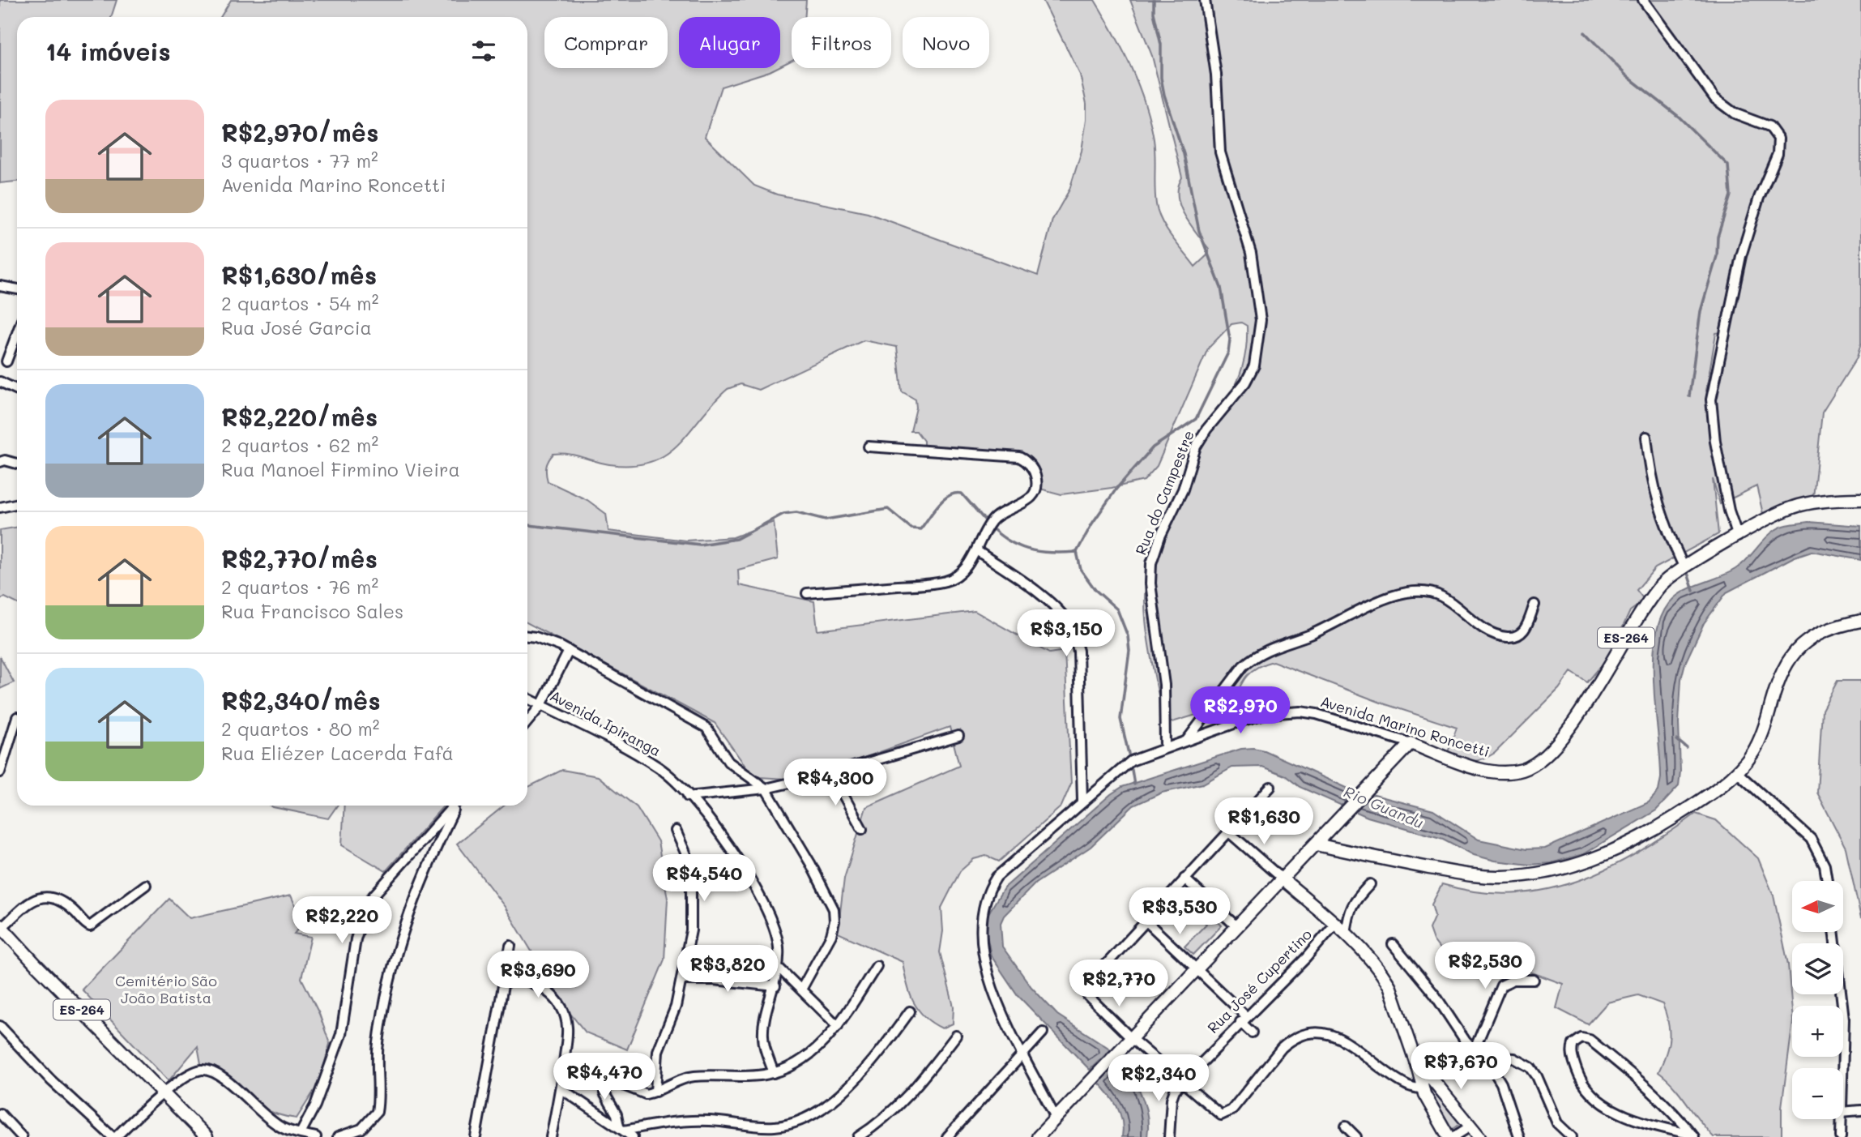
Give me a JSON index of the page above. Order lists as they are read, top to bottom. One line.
{"streets":{"main road":["ES-264","Avenida Marino Roncetti"],"street":["Rua do Campestre","Avenida Ipiranga","Rua José Cupertino"]},"crossings":[["Rua do Campestre","Avenida Marino Roncetti"]],"water":["Rio Guandu"],"parks":["Cemitério São João Batista"],"north":"left","page":{"chip":["Comprar","Alugar","Filtros","Novo"],"heading":"14 imóveis","list":[{"name":"R$2,970/mês","note":"3 quartos · 77 m² · Avenida Marino Roncetti"},{"name":"R$1,630/mês","note":"2 quartos · 54 m² · Rua José Garcia"},{"name":"R$2,220/mês","note":"2 quartos · 62 m² · Rua Manoel Firmino Vieira"},{"name":"R$2,770/mês","note":"2 quartos · 76 m² · Rua Francisco Sales"},{"name":"R$2,340/mês","note":"2 quartos · 80 m² · Rua Eliézer Lacerda Fafá"}],"price":["R$3,150","R$2,970","R$4,300","R$1,630","R$4,540","R$3,530","R$2,220","R$2,530","R$3,820","R$3,690","R$2,770","R$7,670","R$4,470","R$2,340"],"map_buttons":["+","−"]}}
